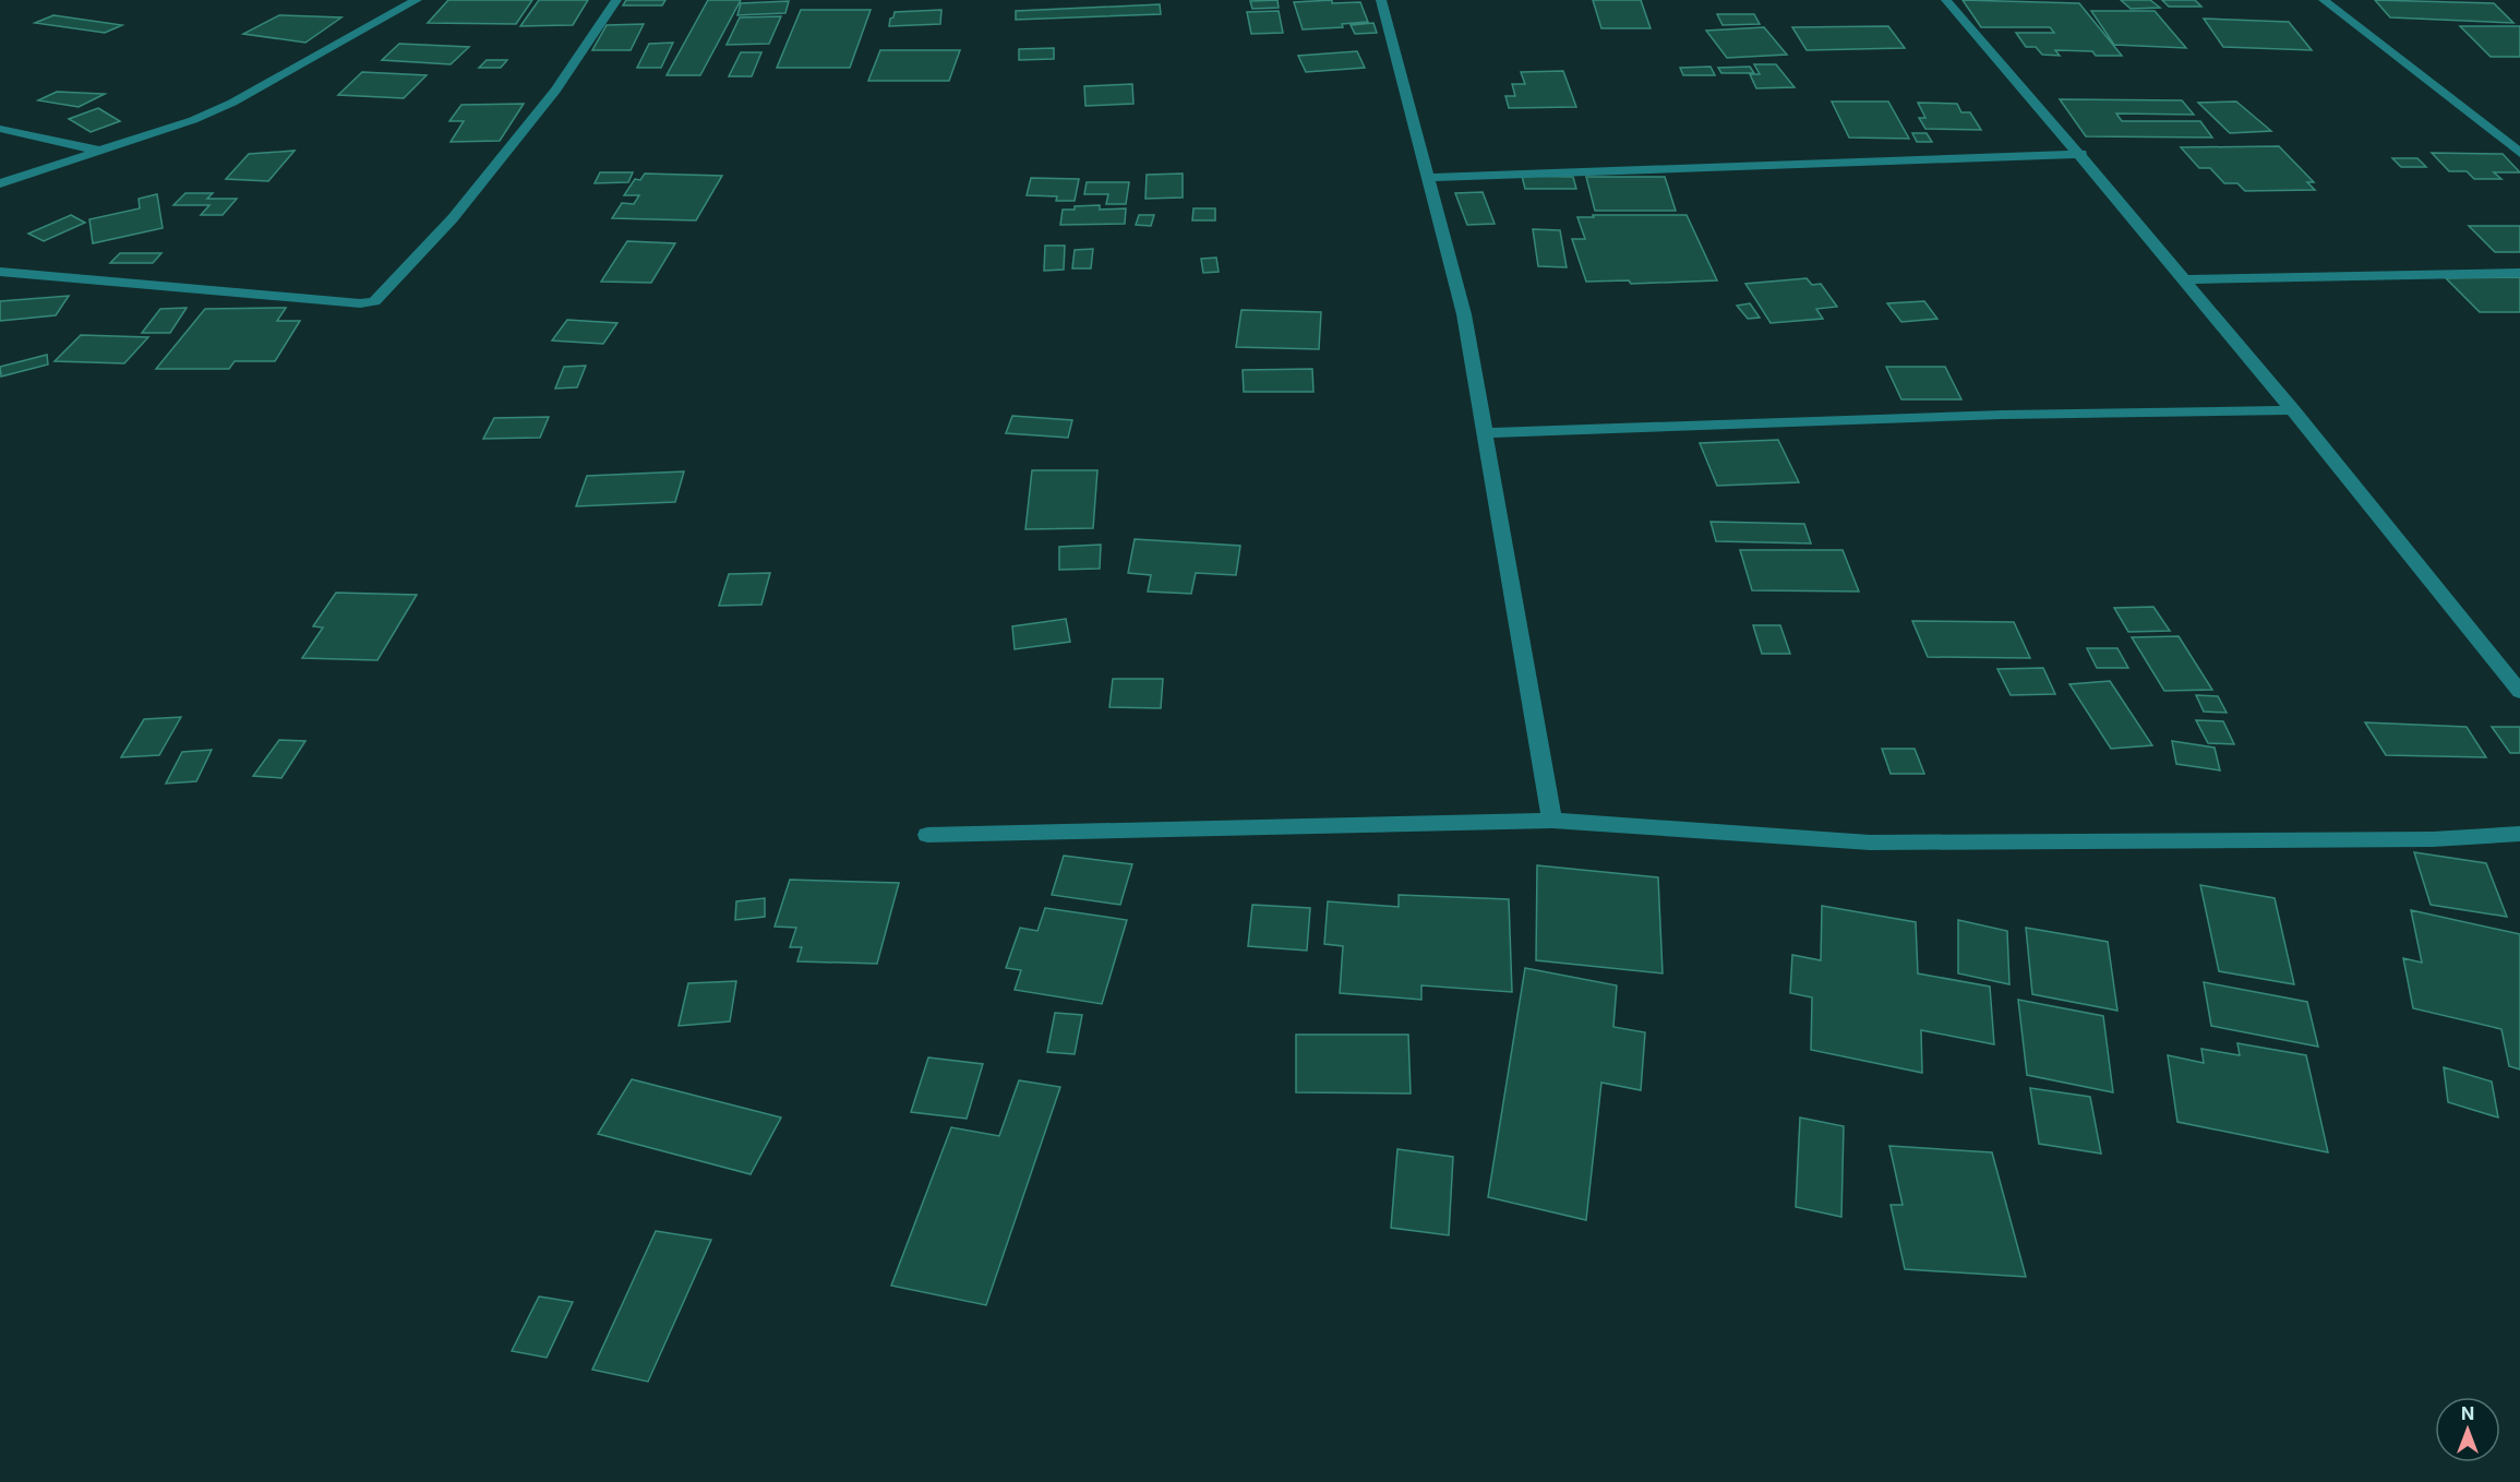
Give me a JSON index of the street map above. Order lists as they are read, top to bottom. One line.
{"north":"top"}
